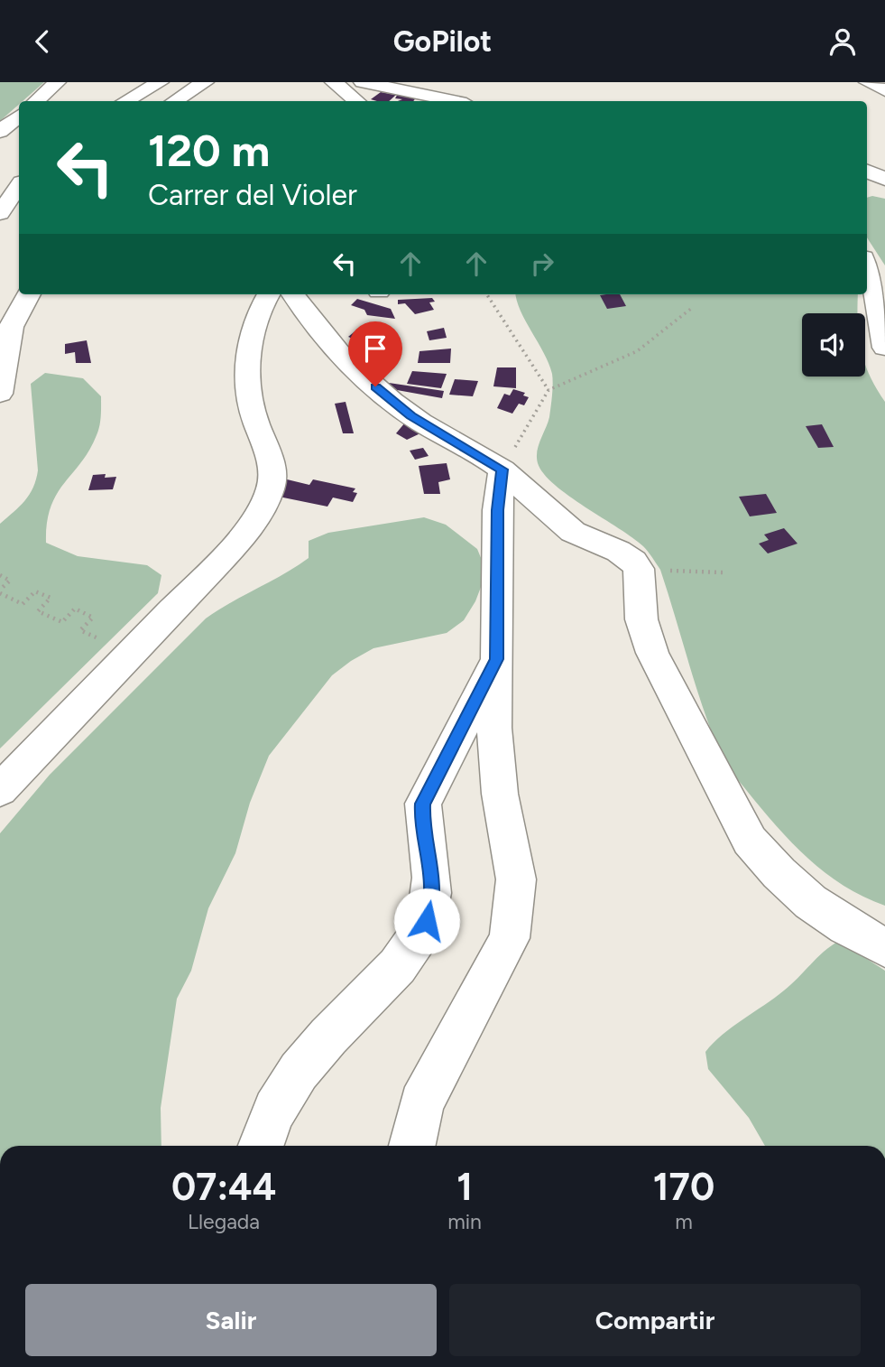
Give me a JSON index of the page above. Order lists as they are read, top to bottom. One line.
{"page":{"header":"GoPilot","turn":["120 m","Carrer del Violer"],"eta":["07:44","Llegada","1","min","170","m"],"buttons":["Salir","Compartir"]}}
